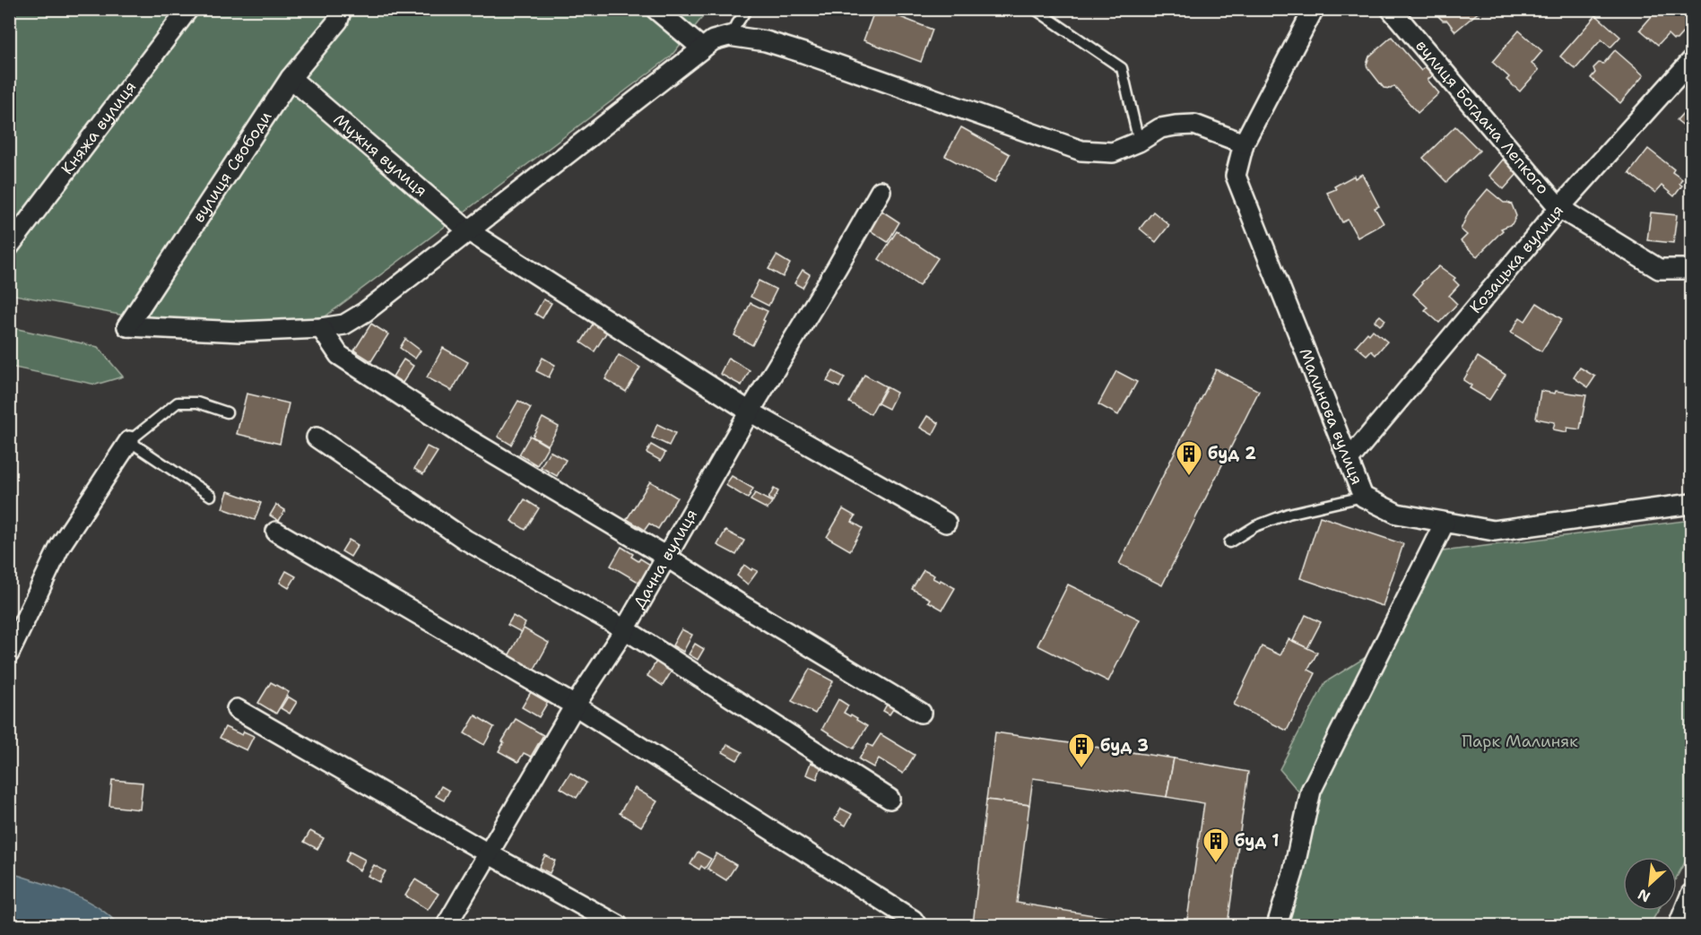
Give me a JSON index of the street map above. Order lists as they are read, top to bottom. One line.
{"streets":{"street":["вулиця Богдана Лепкого","Княжа вулиця","Мужня вулиця","вулиця Свободи","Козацька вулиця","Малинова вулиця","Дачна вулиця"]},"crossings":[["вулиця Богдана Лепкого","Козацька вулиця"],["Мужня вулиця","вулиця Свободи"],["Мужня вулиця","Дачна вулиця"],["Козацька вулиця","Малинова вулиця"]],"parks":["Парк Малиняк"],"places":{"building":["буд 2","буд 3","буд 1"]},"north":"bottom left"}
